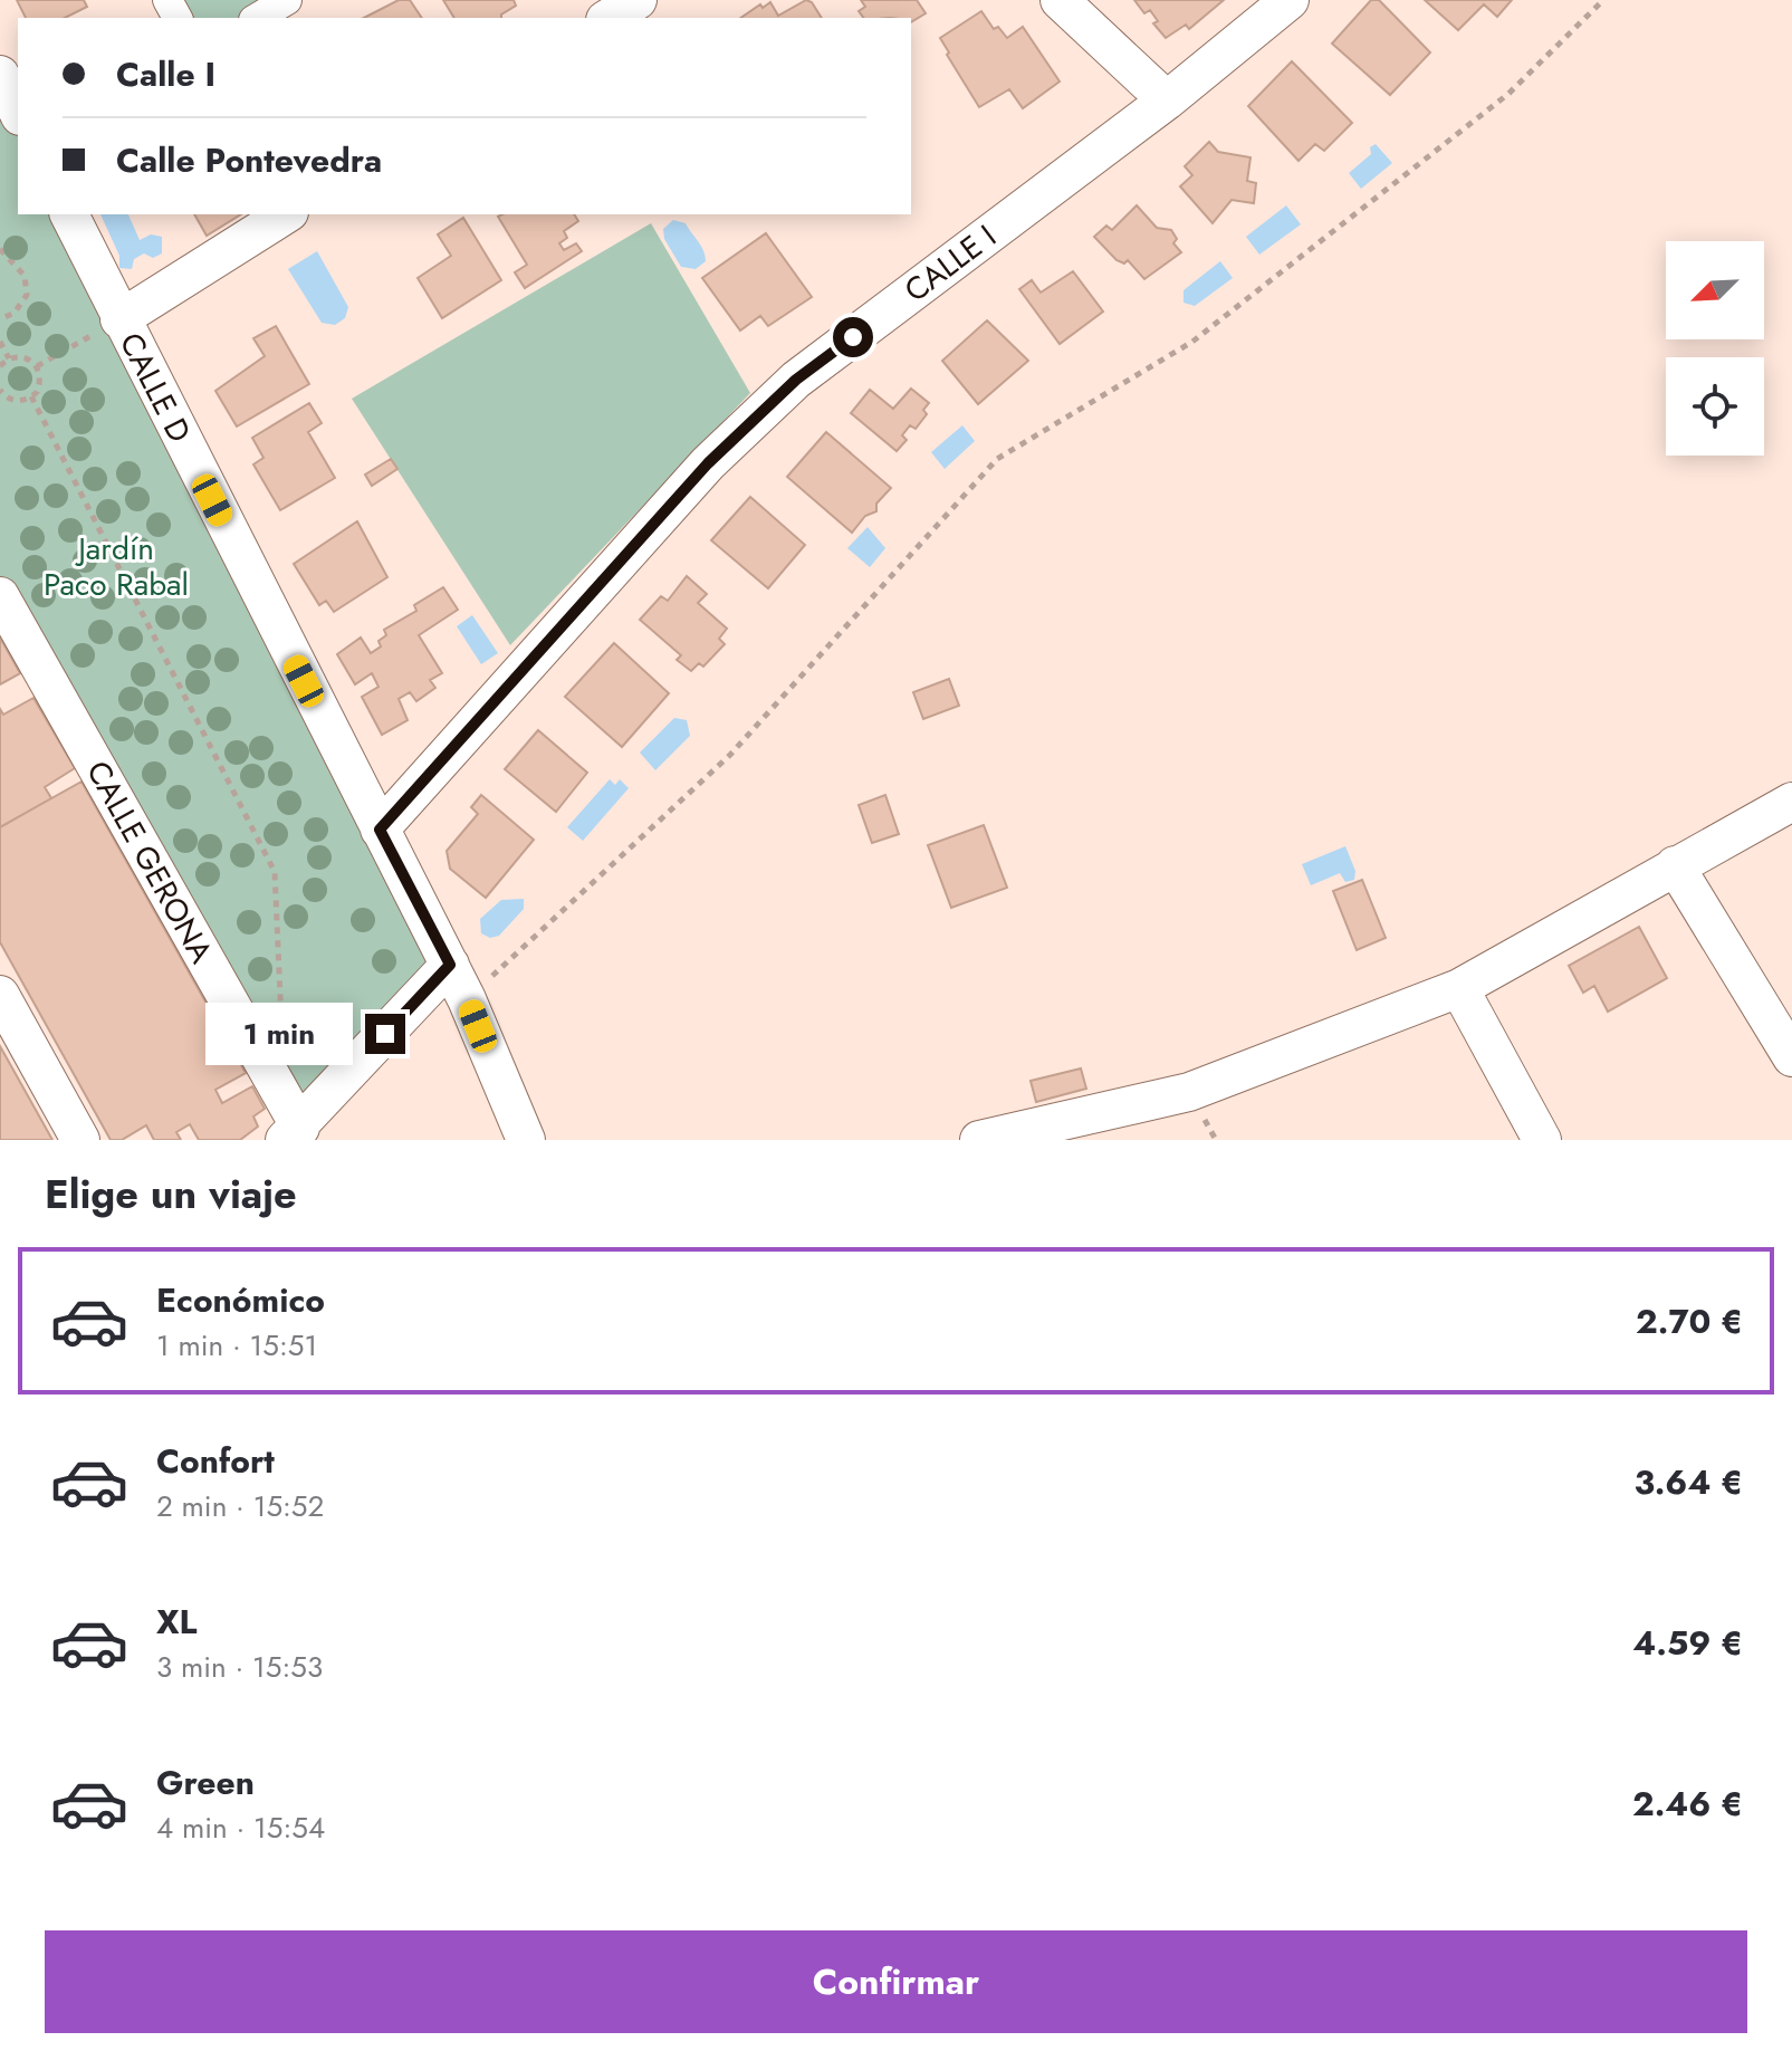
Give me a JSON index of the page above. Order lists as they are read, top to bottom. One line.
{"streets":{"street":["CALLE I","CALLE D","CALLE GERONA"]},"crossings":[["CALLE I","CALLE D"]],"parks":["Jardín Paco Rabal"],"north":"bottom left","page":{"banner":["Calle I","Calle Pontevedra"],"bubble":"1 min","heading":"Elige un viaje","list":[{"name":"Económico","note":"1 min · 15:51","value":"2.70 €"},{"name":"Confort","note":"2 min · 15:52","value":"3.64 €"},{"name":"XL","note":"3 min · 15:53","value":"4.59 €"},{"name":"Green","note":"4 min · 15:54","value":"2.46 €"}],"buttons":"Confirmar"}}
